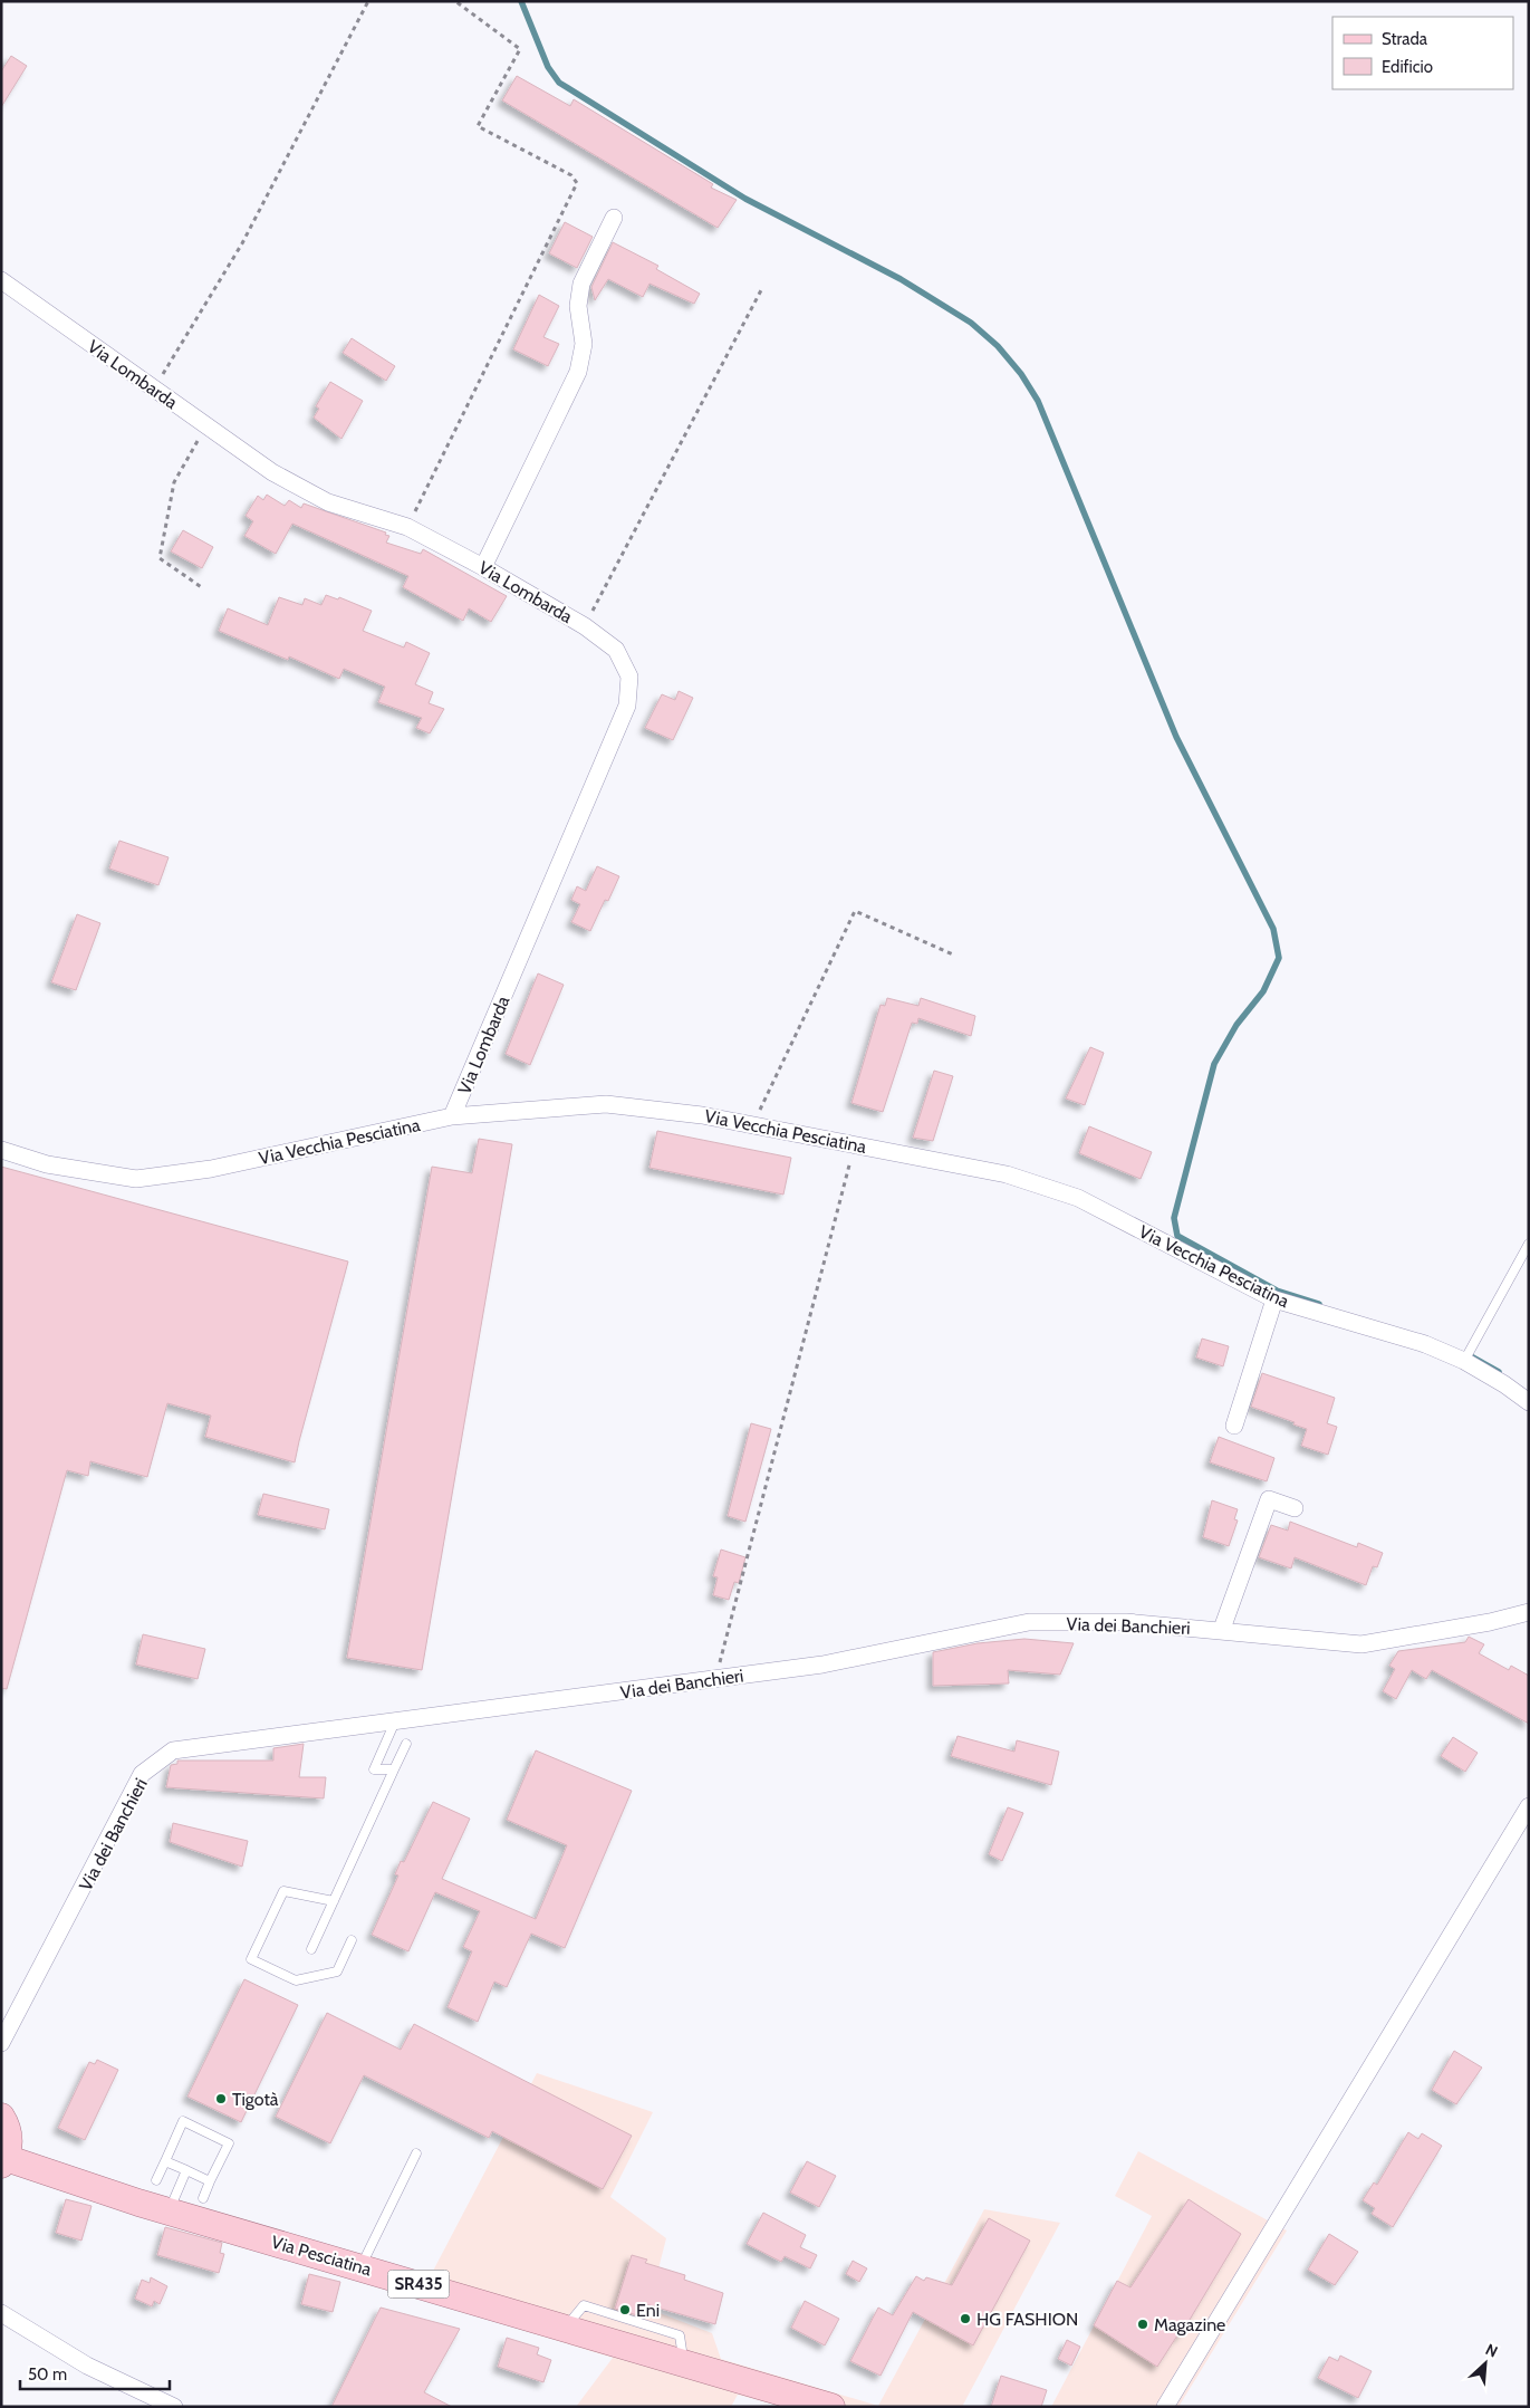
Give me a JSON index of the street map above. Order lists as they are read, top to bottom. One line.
{"streets":{"main road":["Via Pesciatina","SR435"],"street":["Via Lombarda","Via Vecchia Pesciatina","Via dei Banchieri"]},"crossings":[["Via Lombarda","Via Vecchia Pesciatina"]],"places":["Tigotà","Eni","HG FASHION","Magazine"],"legend":["Strada","Edificio"],"scale_bar":"50 m","north":"top right"}
